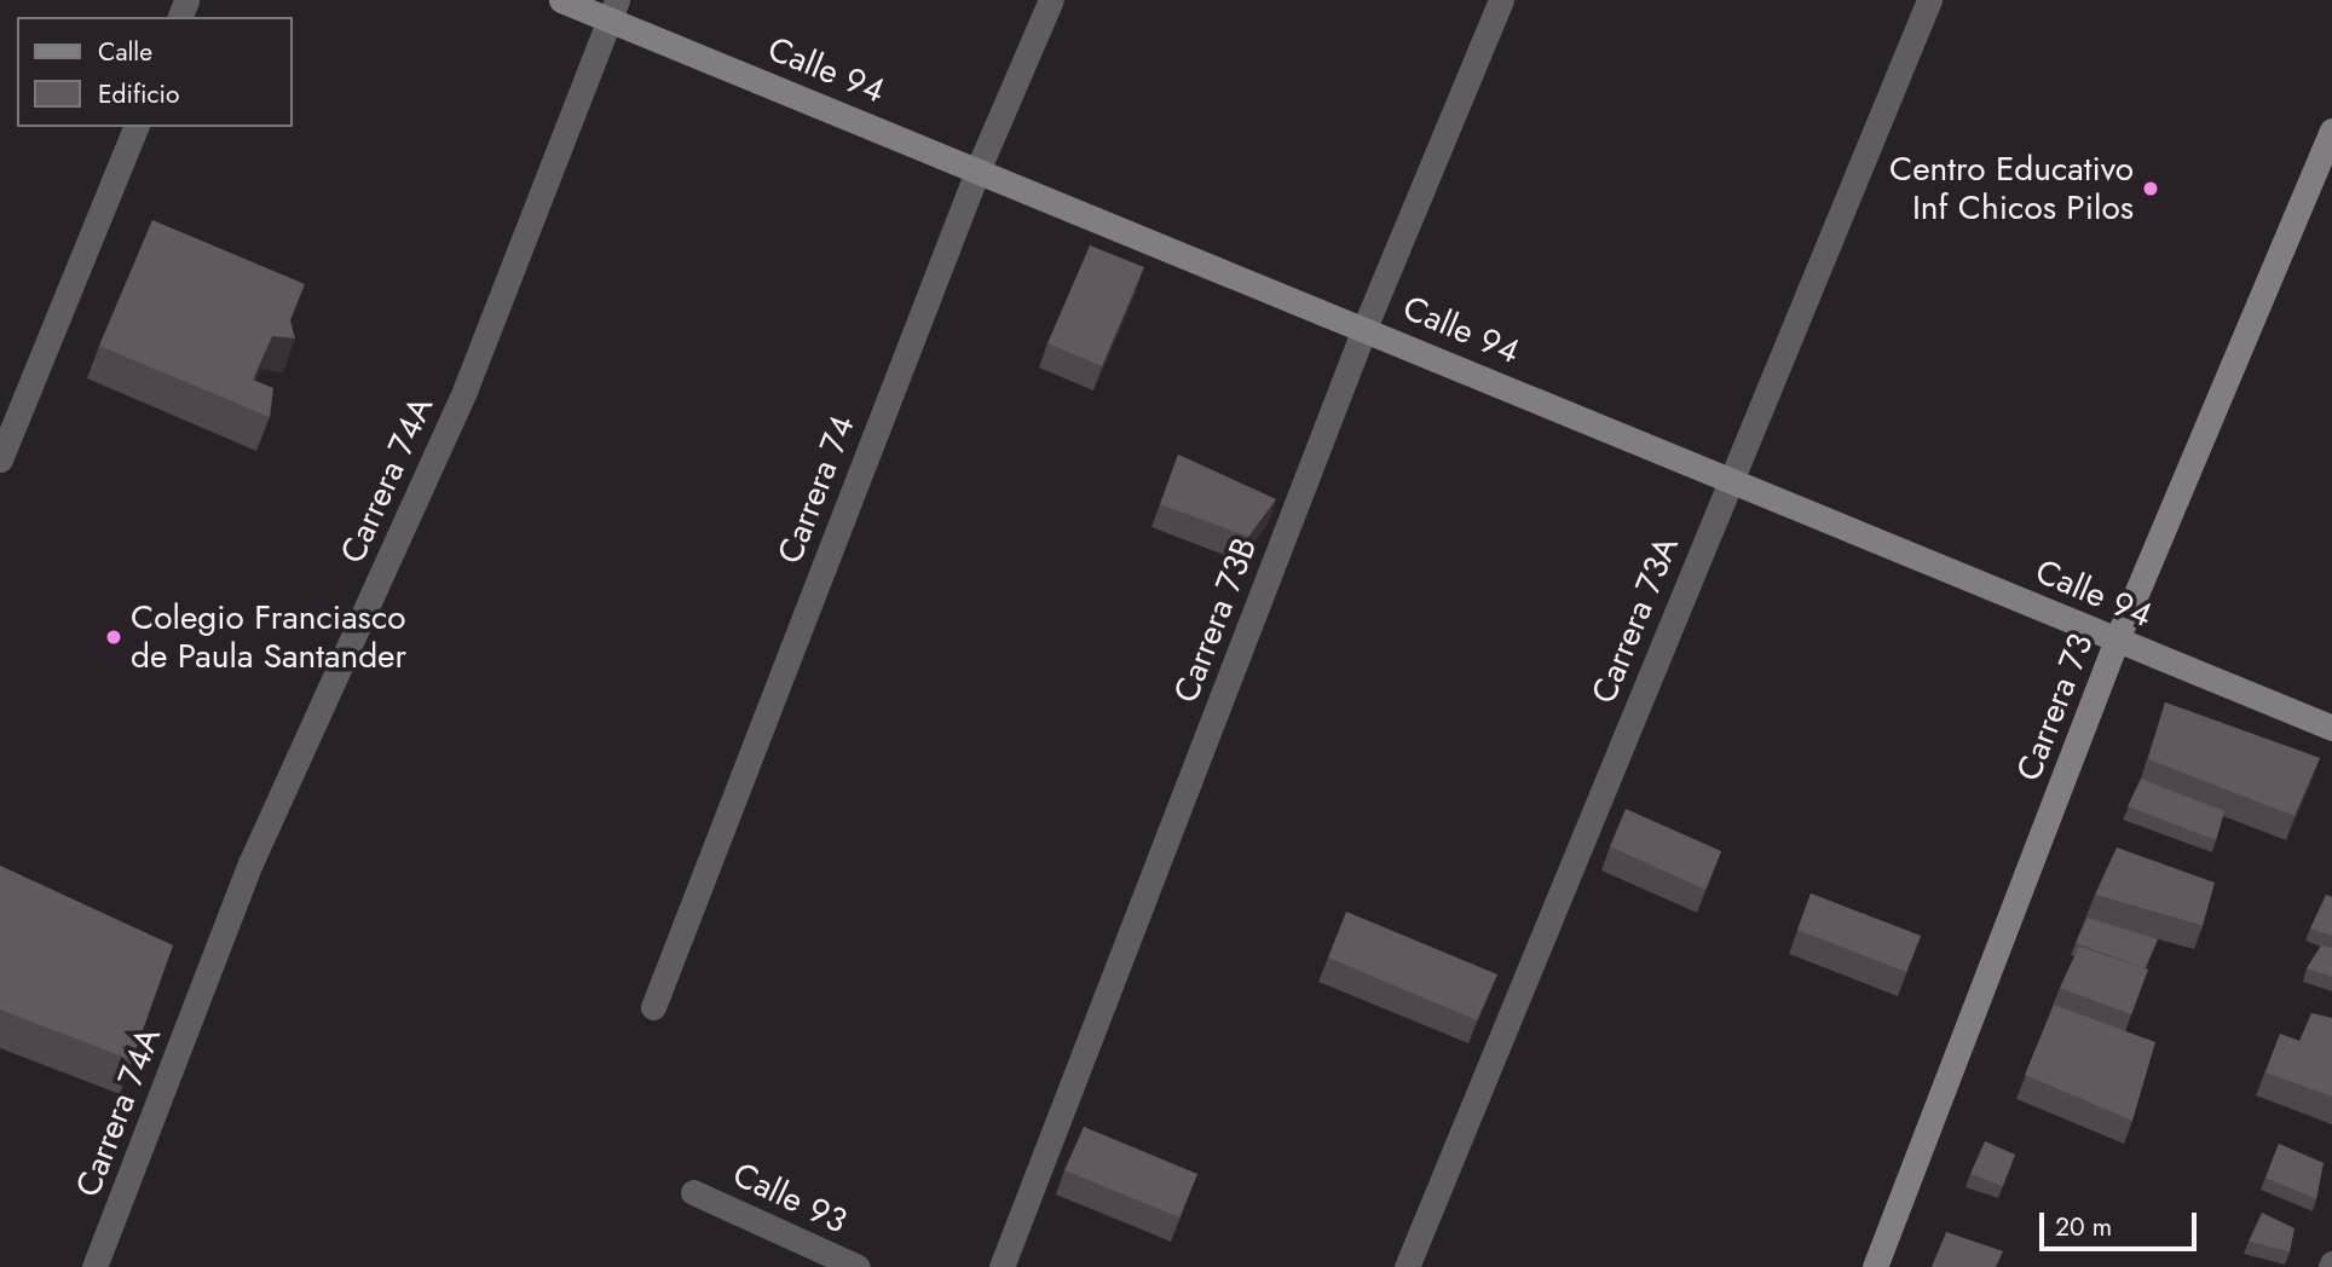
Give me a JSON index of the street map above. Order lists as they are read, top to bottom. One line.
{"streets":{"street":["Calle 94","Carrera 74A","Carrera 74","Carrera 73B","Carrera 73A","Carrera 73","Calle 93"]},"crossings":[["Calle 94","Carrera 74A"],["Calle 94","Carrera 74"],["Calle 94","Carrera 73B"],["Calle 94","Carrera 73A"],["Calle 94","Carrera 73"]],"places":["Centro Educativo Inf Chicos Pilos","Colegio Franciasco de Paula Santander"],"legend":["Calle","Edificio"],"scale_bar":"20 m"}
